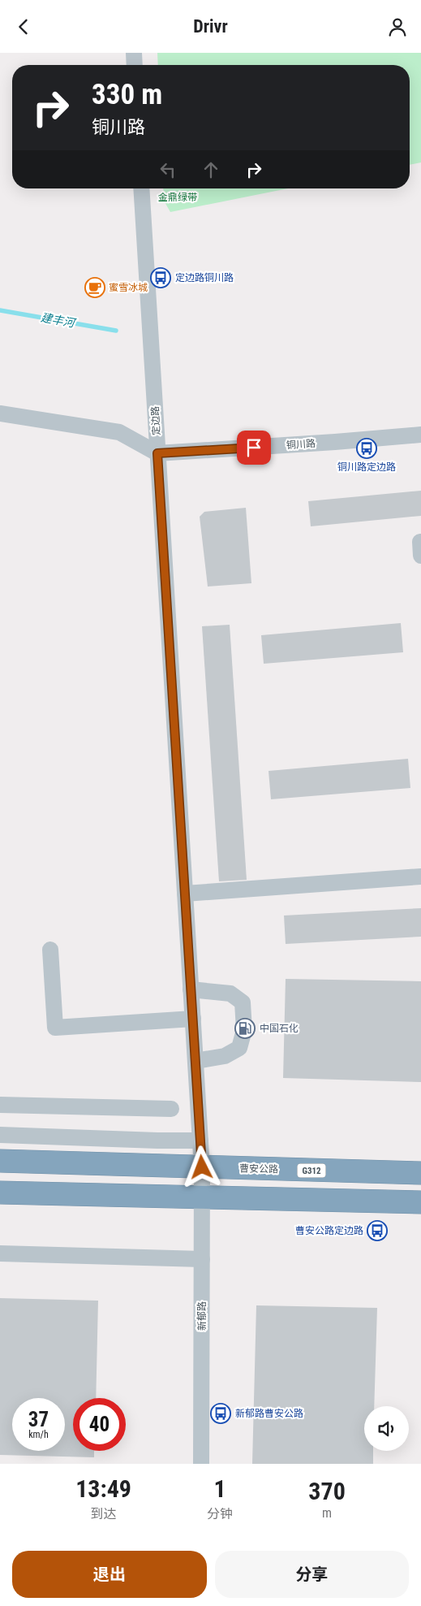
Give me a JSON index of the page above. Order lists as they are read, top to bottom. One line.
{"streets":{"highway":["曹安公路","G312"],"street":["定边路","铜川路","新郁路"]},"crossings":[["定边路","铜川路"],["定边路","曹安公路"],["定边路","新郁路"],["曹安公路","新郁路"]],"water":["建丰河"],"parks":["金鼎绿带"],"places":{"bus stop":["定边路铜川路","铜川路定边路","曹安公路定边路","新郁路曹安公路"],"cafe":["蜜雪冰城"],"fuel station":["中国石化"]},"page":{"header":"Drivr","turn":["330 m","铜川路"],"speed":"37 km/h","limit":"40","eta":["13:49","到达","1","分钟","370","m"],"buttons":["退出","分享"]}}
